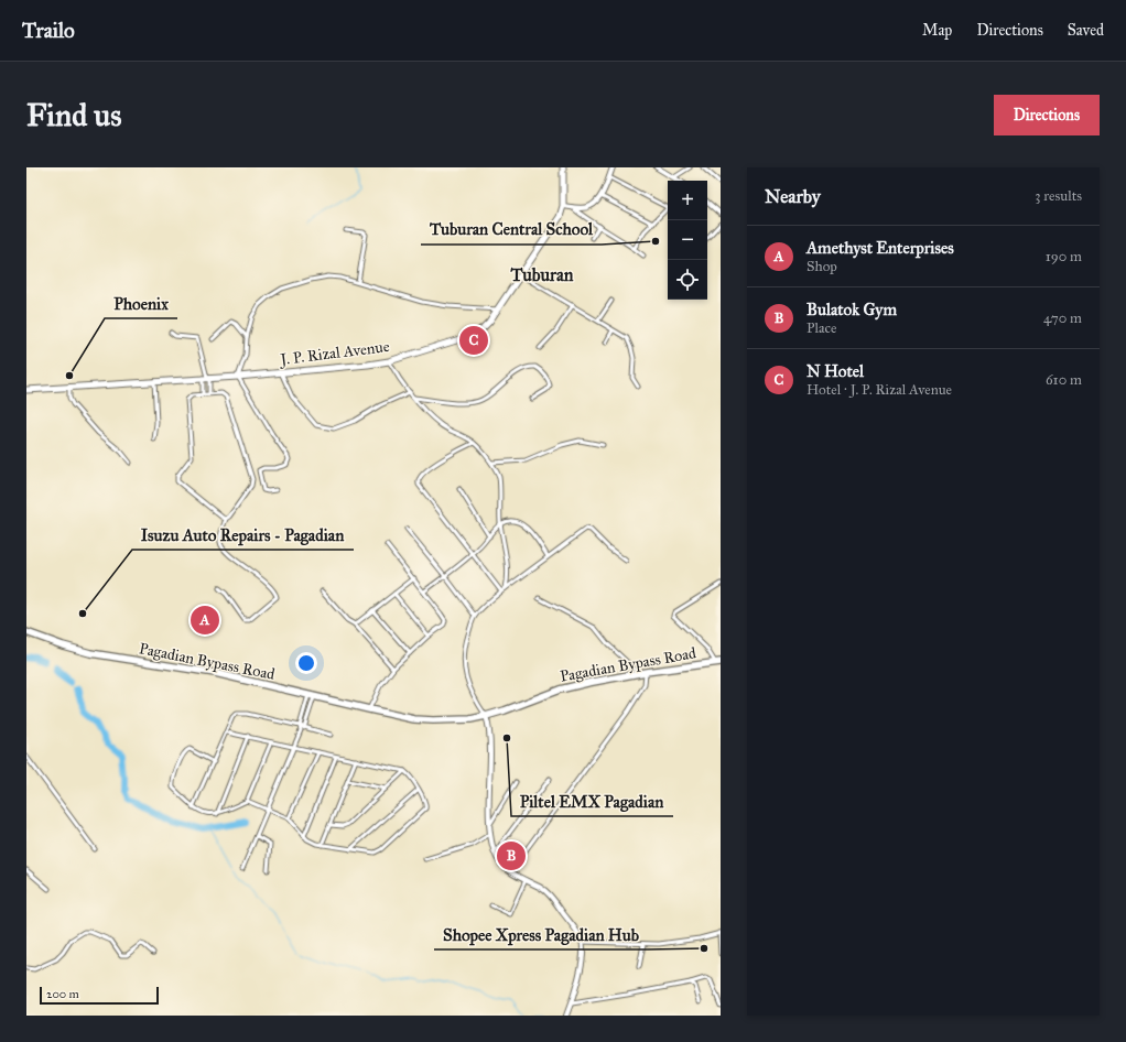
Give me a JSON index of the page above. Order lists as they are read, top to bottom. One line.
{"streets":{"highway":["Pagadian Bypass Road"],"main road":["J. P. Rizal Avenue"]},"districts":["Tuburan"],"places":["Tuburan Central School","Phoenix","Isuzu Auto Repairs - Pagadian","Piltel EMX Pagadian","Shopee Xpress Pagadian Hub"],"scale_bar":"200 m","page":{"header":"Trailo","nav":["Map","Directions","Saved"],"buttons":"Directions","title":"Find us","heading":["Nearby","3 results"],"map_buttons":["+","−"],"list":[{"mark":"A","name":"Amethyst Enterprises","note":"Shop","value":"190 m"},{"mark":"B","name":"Bulatok Gym","note":"Place","value":"470 m"},{"mark":"C","name":"N Hotel","note":"Hotel · J. P. Rizal Avenue","value":"610 m"}],"pins":["C","A","B"],"scale":"200 m"}}
